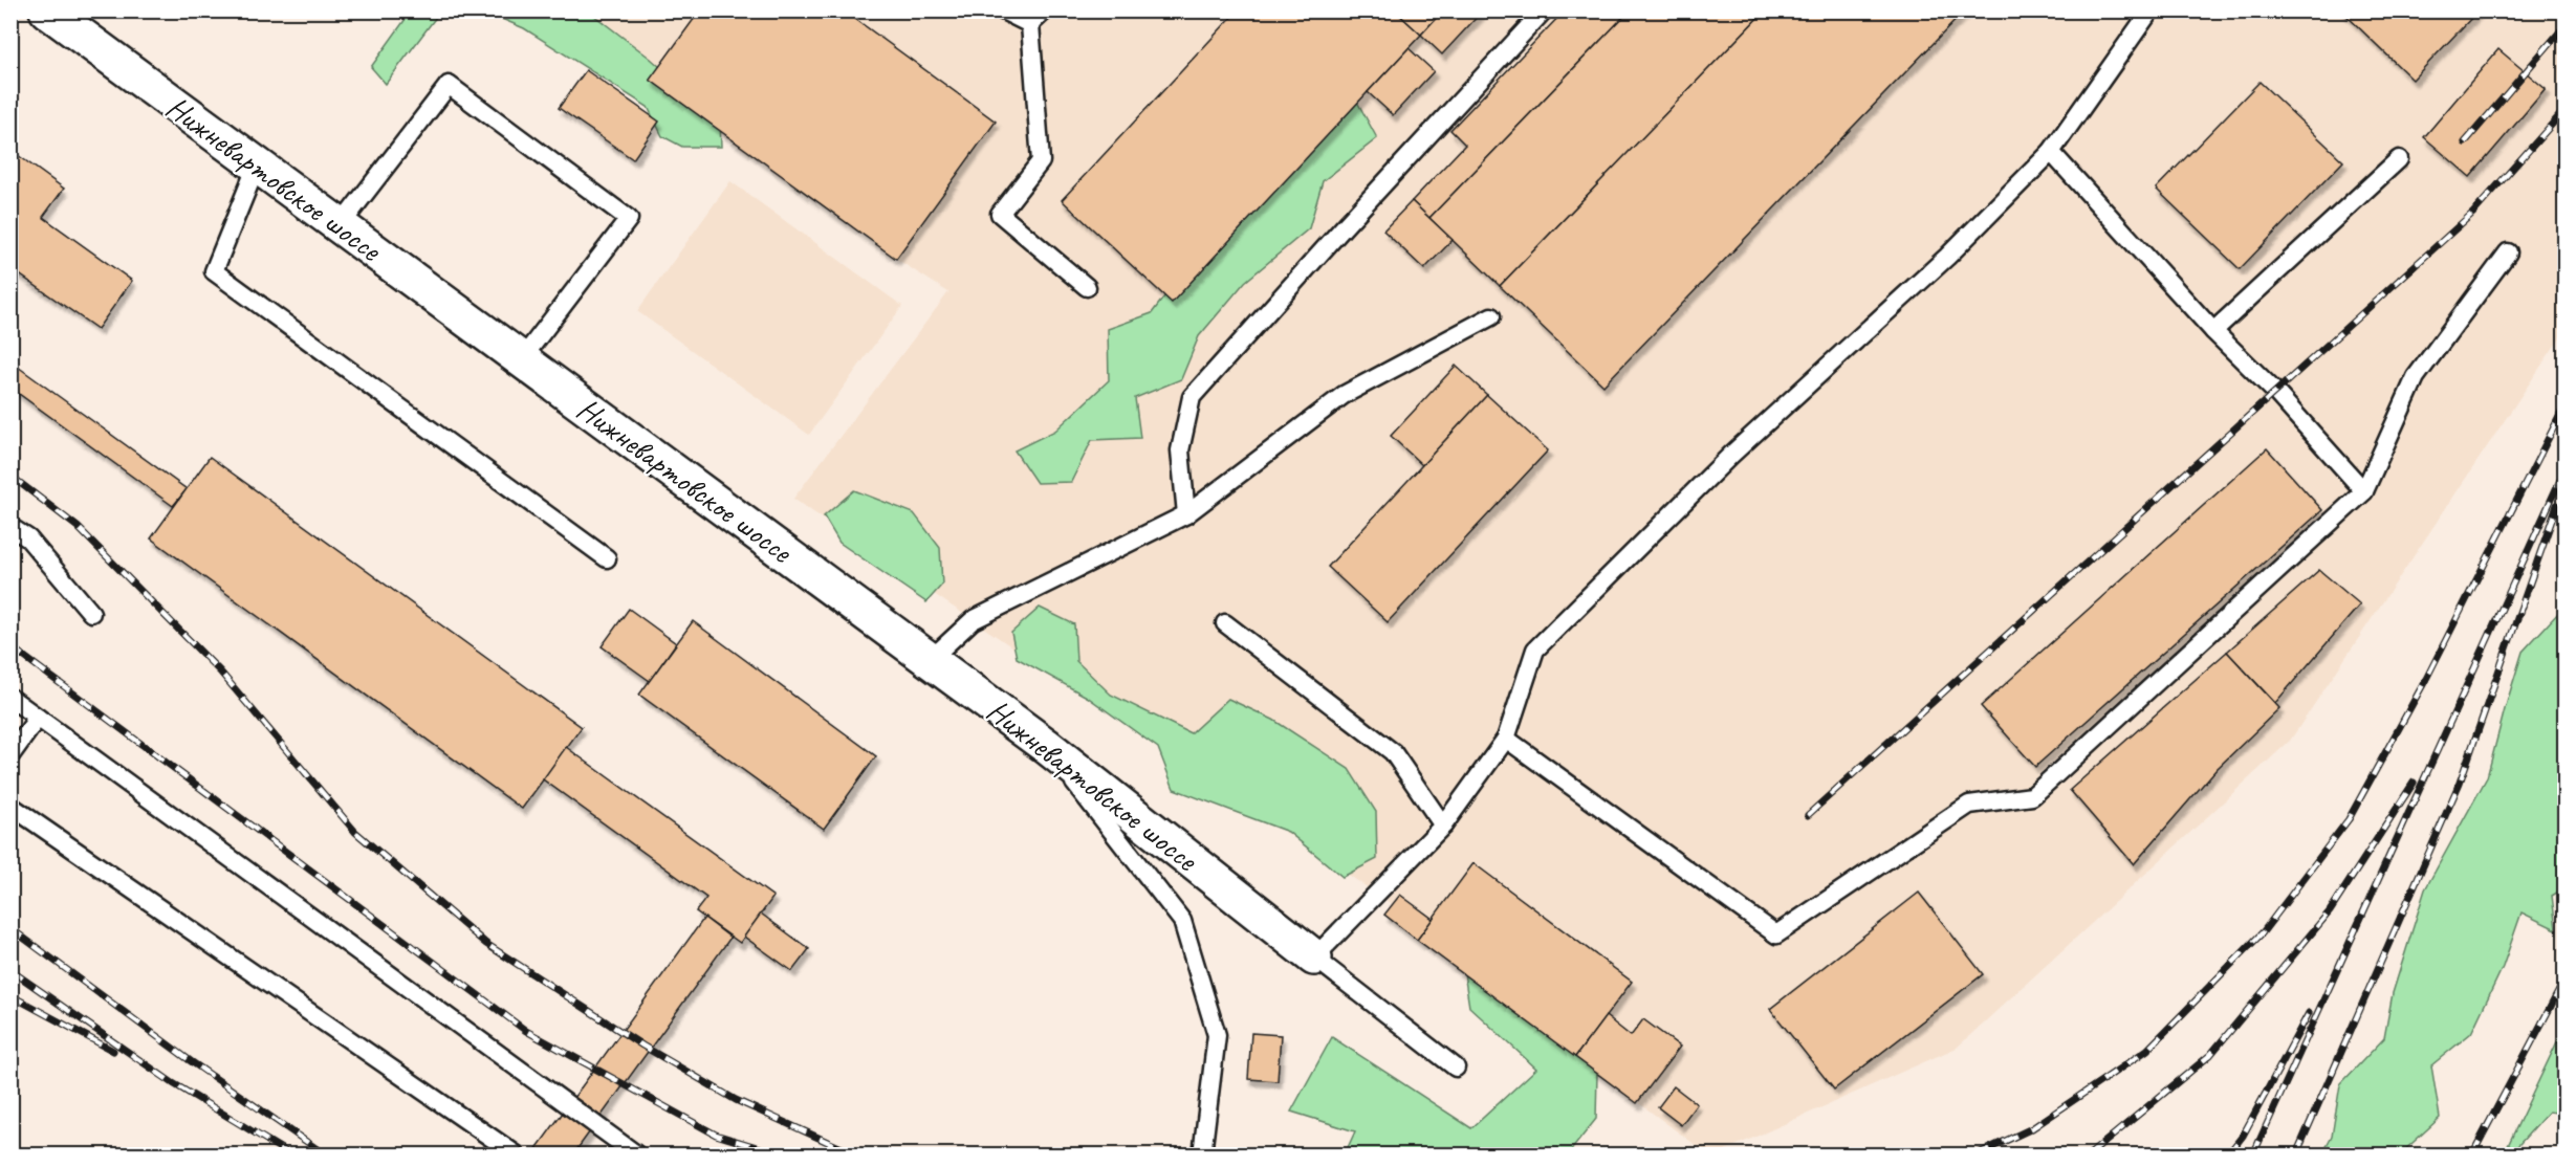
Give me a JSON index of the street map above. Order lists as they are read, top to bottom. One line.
{"streets":{"street":["Нижневартовское шоссе"]}}
